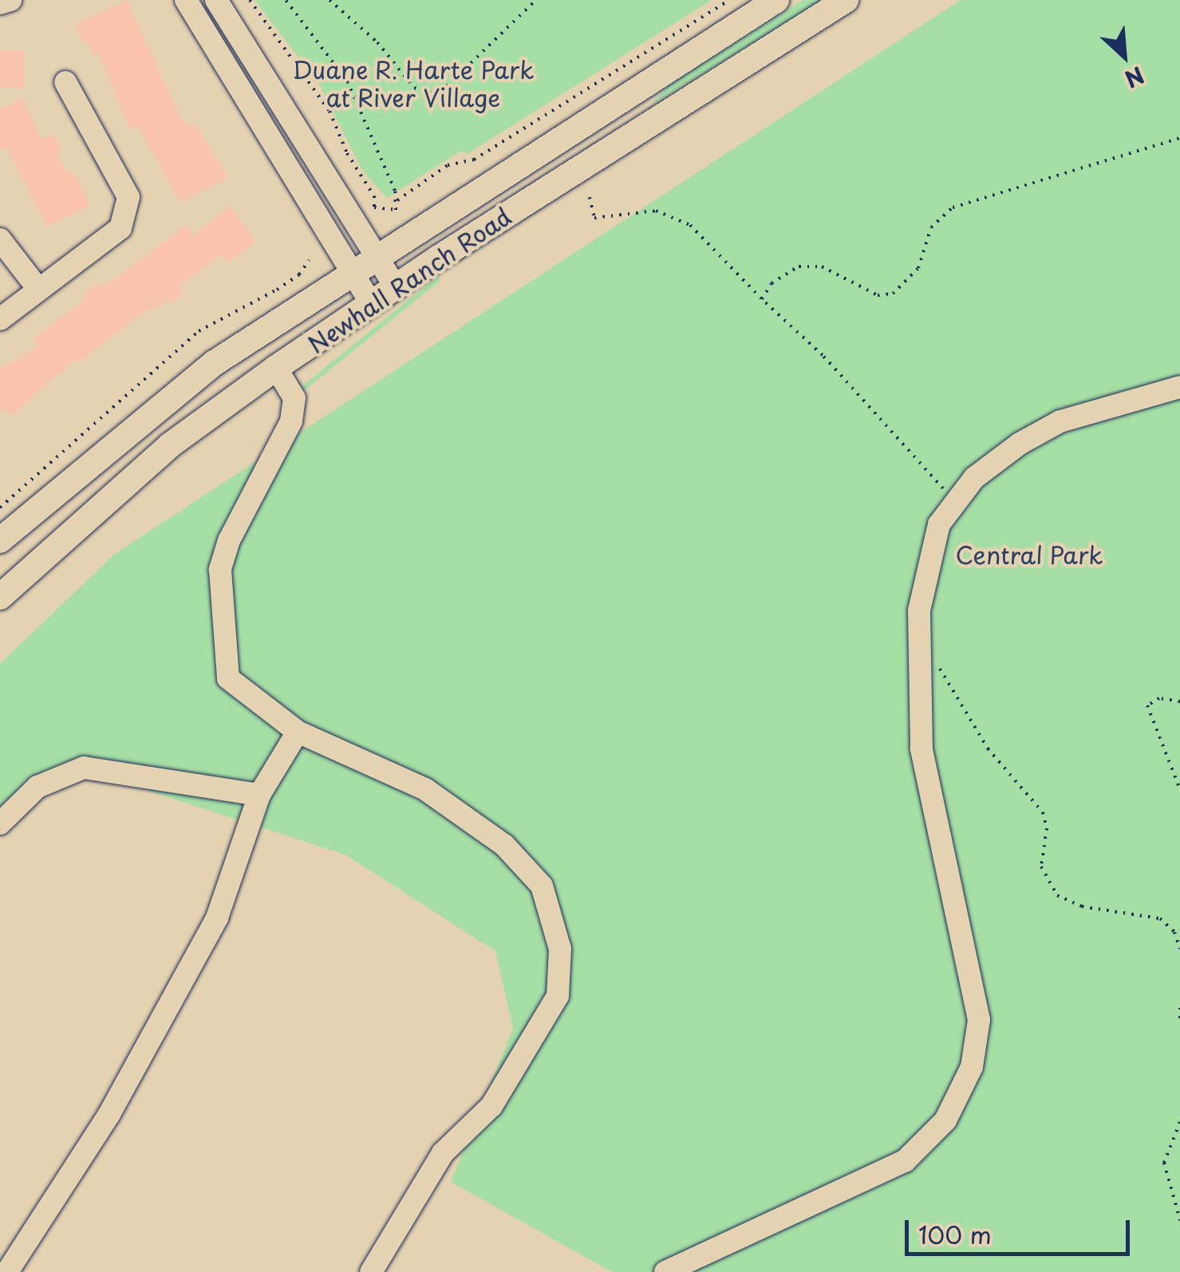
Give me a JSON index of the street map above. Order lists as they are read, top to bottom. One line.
{"streets":{"main road":["Newhall Ranch Road"]},"parks":["Duane R. Harte Park at River Village","Central Park"],"scale_bar":"100 m","north":"bottom right"}
